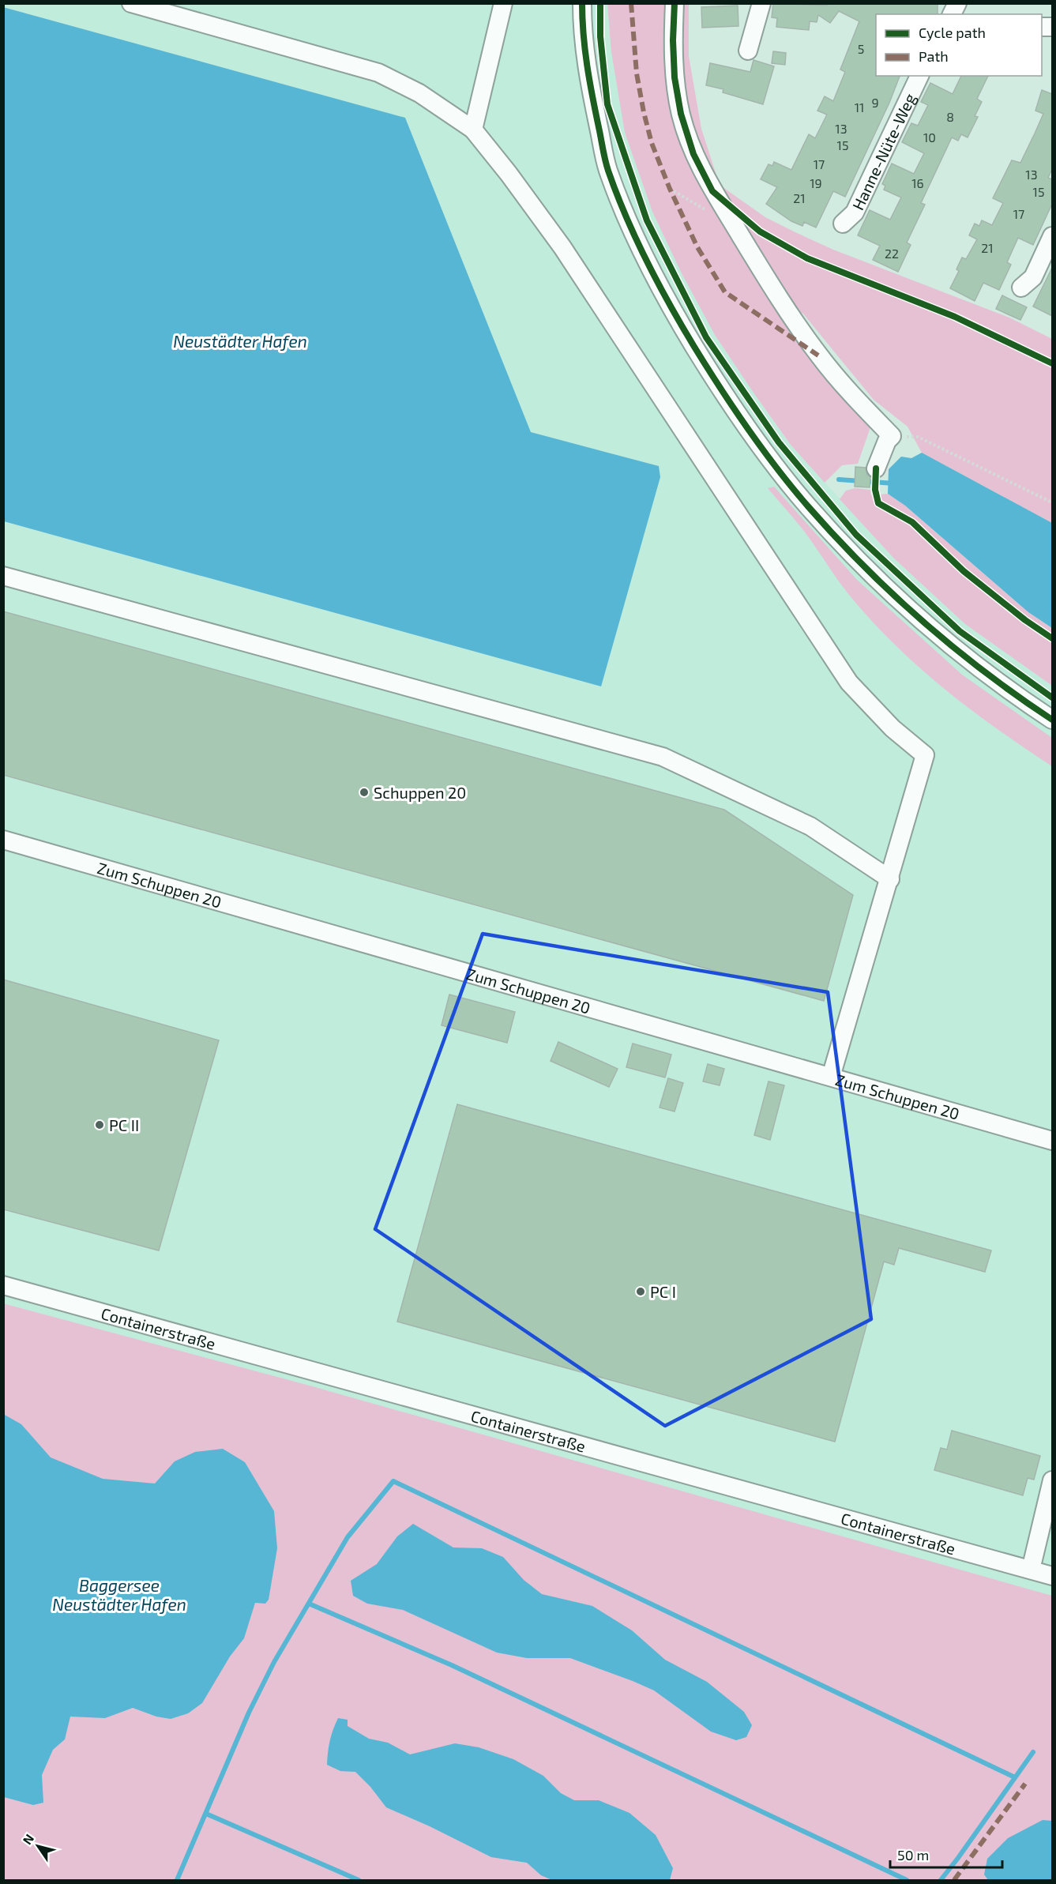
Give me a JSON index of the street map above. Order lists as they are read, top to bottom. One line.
{"streets":{"street":["Hanne-Nüte-Weg","Zum Schuppen 20","Containerstraße"]},"water":["Neustädter Hafen","Baggersee Neustädter Hafen"],"places":["Schuppen 20","PC II","PC I"],"house_numbers":["5","9","11","8","13","10","15","17","13","19","16","15","21","17","21","22"],"legend":["Cycle path","Path"],"scale_bar":"50 m","north":"top left"}
